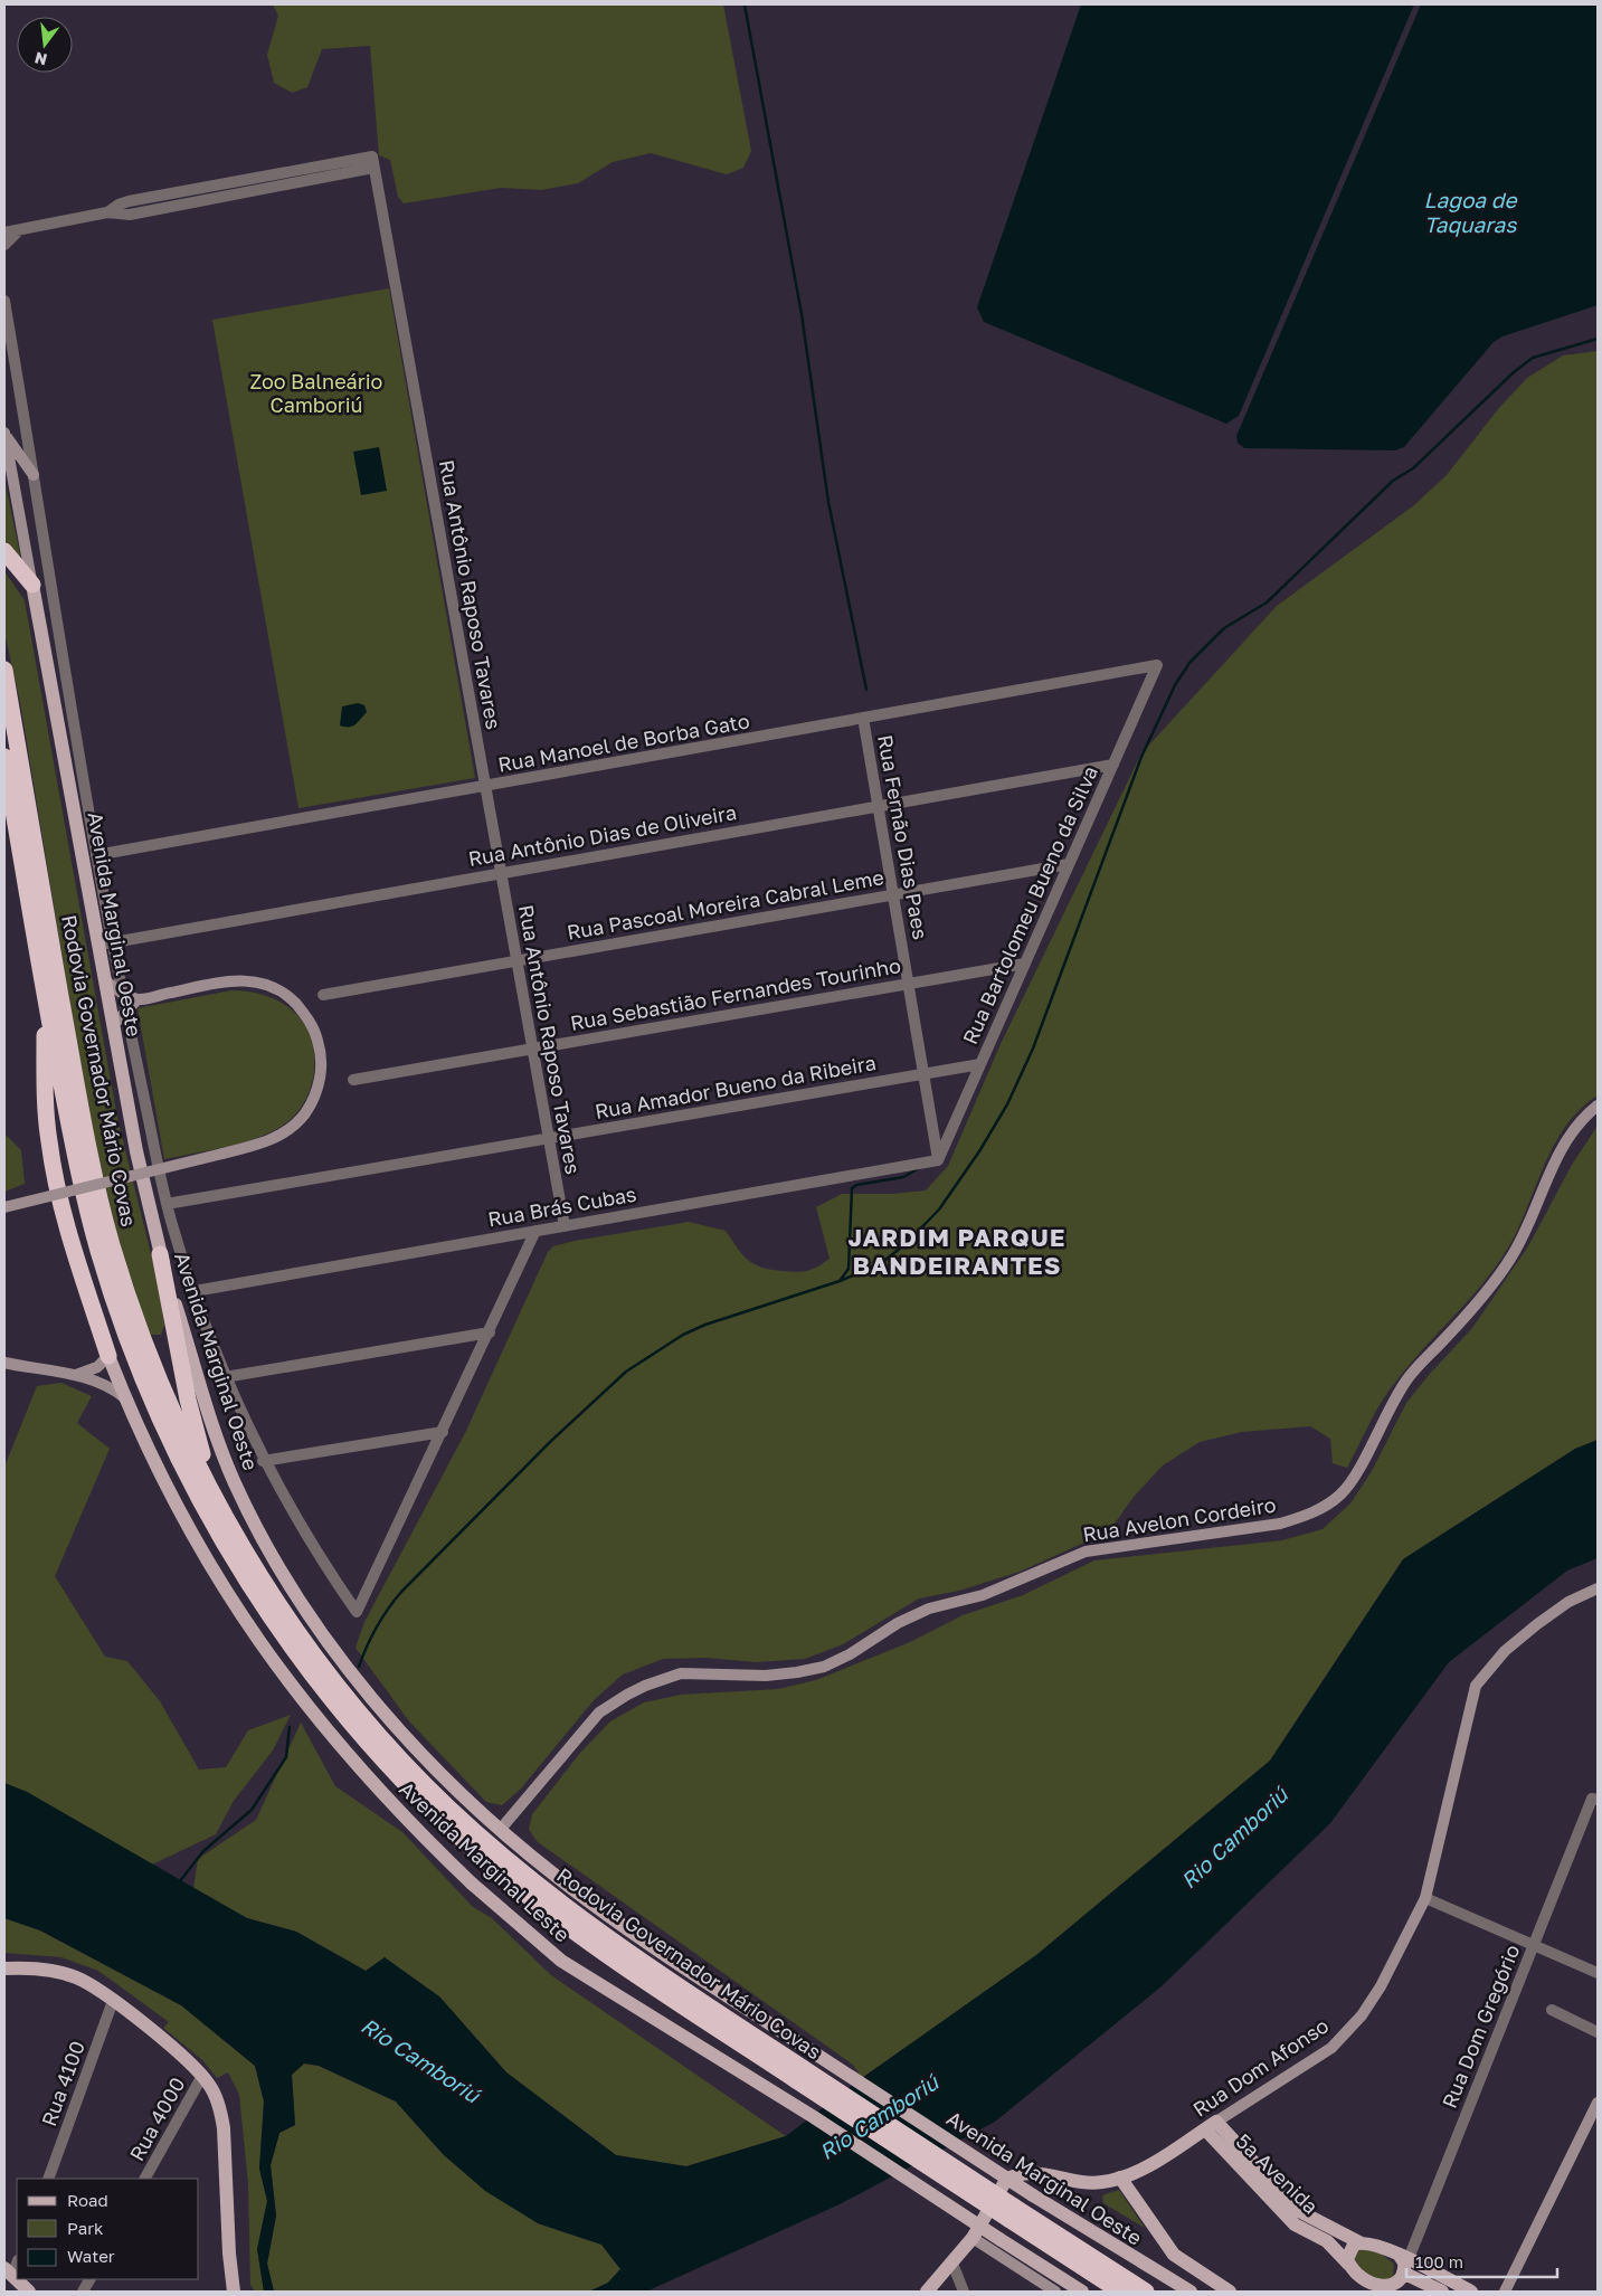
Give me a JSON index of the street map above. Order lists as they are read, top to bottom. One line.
{"streets":{"highway":["Rodovia Governador Mário Covas"],"main road":["Avenida Marginal Oeste","Rua Avelon Cordeiro","Avenida Marginal Leste","Rua Dom Afonso","5ª Avenida"],"street":["Rua Antônio Raposo Tavares","Rua Manoel de Borba Gato","Rua Antônio Dias de Oliveira","Rua Fernão Dias Paes","Rua Pascoal Moreira Cabral Leme","Rua Bartolomeu Bueno da Silva","Rua Sebastião Fernandes Tourinho","Rua Amador Bueno da Ribeira","Rua Brás Cubas","Rua Dom Gregório","Rua 4100","Rua 4000"]},"crossings":[["Rua Antônio Raposo Tavares","Rua Manoel de Borba Gato"],["Rua Antônio Raposo Tavares","Rua Antônio Dias de Oliveira"],["Rua Antônio Raposo Tavares","Rua Pascoal Moreira Cabral Leme"],["Rua Antônio Raposo Tavares","Rua Sebastião Fernandes Tourinho"],["Rua Antônio Raposo Tavares","Rua Amador Bueno da Ribeira"],["Rua Antônio Raposo Tavares","Rua Brás Cubas"],["Rua Manoel de Borba Gato","Rua Fernão Dias Paes"],["Rua Manoel de Borba Gato","Rua Bartolomeu Bueno da Silva"],["Rua Antônio Dias de Oliveira","Rua Fernão Dias Paes"],["Rua Antônio Dias de Oliveira","Rua Bartolomeu Bueno da Silva"],["Rua Antônio Dias de Oliveira","Avenida Marginal Oeste"],["Rua Fernão Dias Paes","Rua Pascoal Moreira Cabral Leme"],["Rua Fernão Dias Paes","Rua Bartolomeu Bueno da Silva"],["Rua Fernão Dias Paes","Rua Sebastião Fernandes Tourinho"],["Rua Fernão Dias Paes","Rua Amador Bueno da Ribeira"],["Rua Fernão Dias Paes","Rua Brás Cubas"],["Rua Pascoal Moreira Cabral Leme","Rua Bartolomeu Bueno da Silva"],["Rua Bartolomeu Bueno da Silva","Rua Sebastião Fernandes Tourinho"],["Rua Bartolomeu Bueno da Silva","Rua Amador Bueno da Ribeira"],["Rua Bartolomeu Bueno da Silva","Rua Brás Cubas"],["Avenida Marginal Oeste","Rua Avelon Cordeiro"],["Avenida Marginal Oeste","Rua Dom Afonso"],["Rua Dom Gregório","5ª Avenida"],["Rua Dom Afonso","5ª Avenida"]],"districts":["JARDIM PARQUE BANDEIRANTES"],"water":["Lagoa de Taquaras","Rio Camboriú"],"parks":["Zoo Balneário Camboriú"],"legend":["Road","Park","Water"],"scale_bar":"100 m","north":"bottom"}
